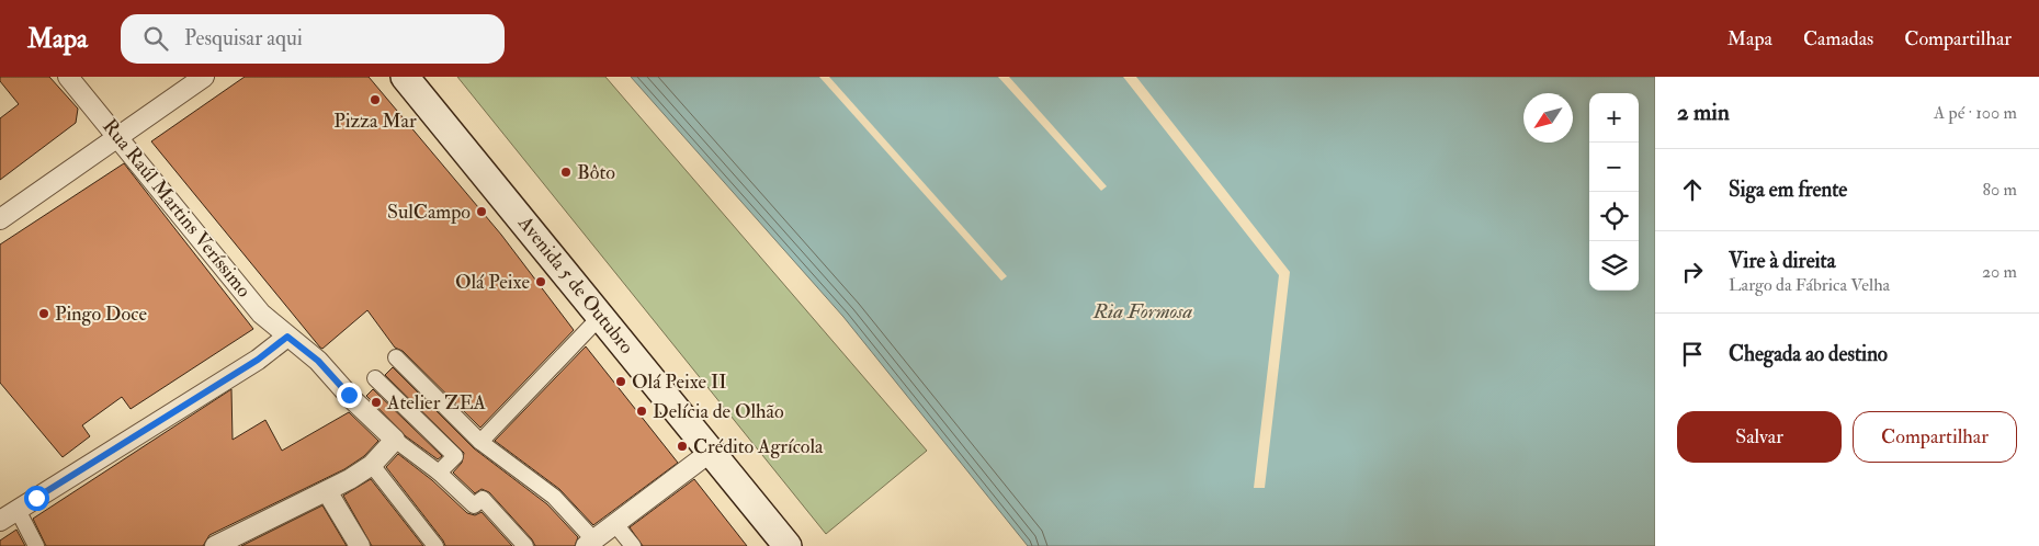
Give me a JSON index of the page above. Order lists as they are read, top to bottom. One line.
{"streets":{"main road":["Avenida 5 de Outubro"],"street":["Rua Raúl Martins Veríssimo"]},"water":["Ria Formosa"],"places":["Pizza Mar","Bôto","SulCampo","Olá Peixe","Pingo Doce","Olá Peixe II","Atelier ZEA","Delícia de Olhão","Crédito Agrícola"],"north":"bottom left","page":{"header":"Mapa","search":"Pesquisar aqui","nav":["Mapa","Camadas","Compartilhar"],"heading":["2 min","A pé · 100 m"],"map_buttons":["+","−"],"list":[["Siga em frente","80 m"],["Vire à direita","Largo da Fábrica Velha","20 m"],"Chegada ao destino"],"buttons":["Salvar","Compartilhar"]}}
